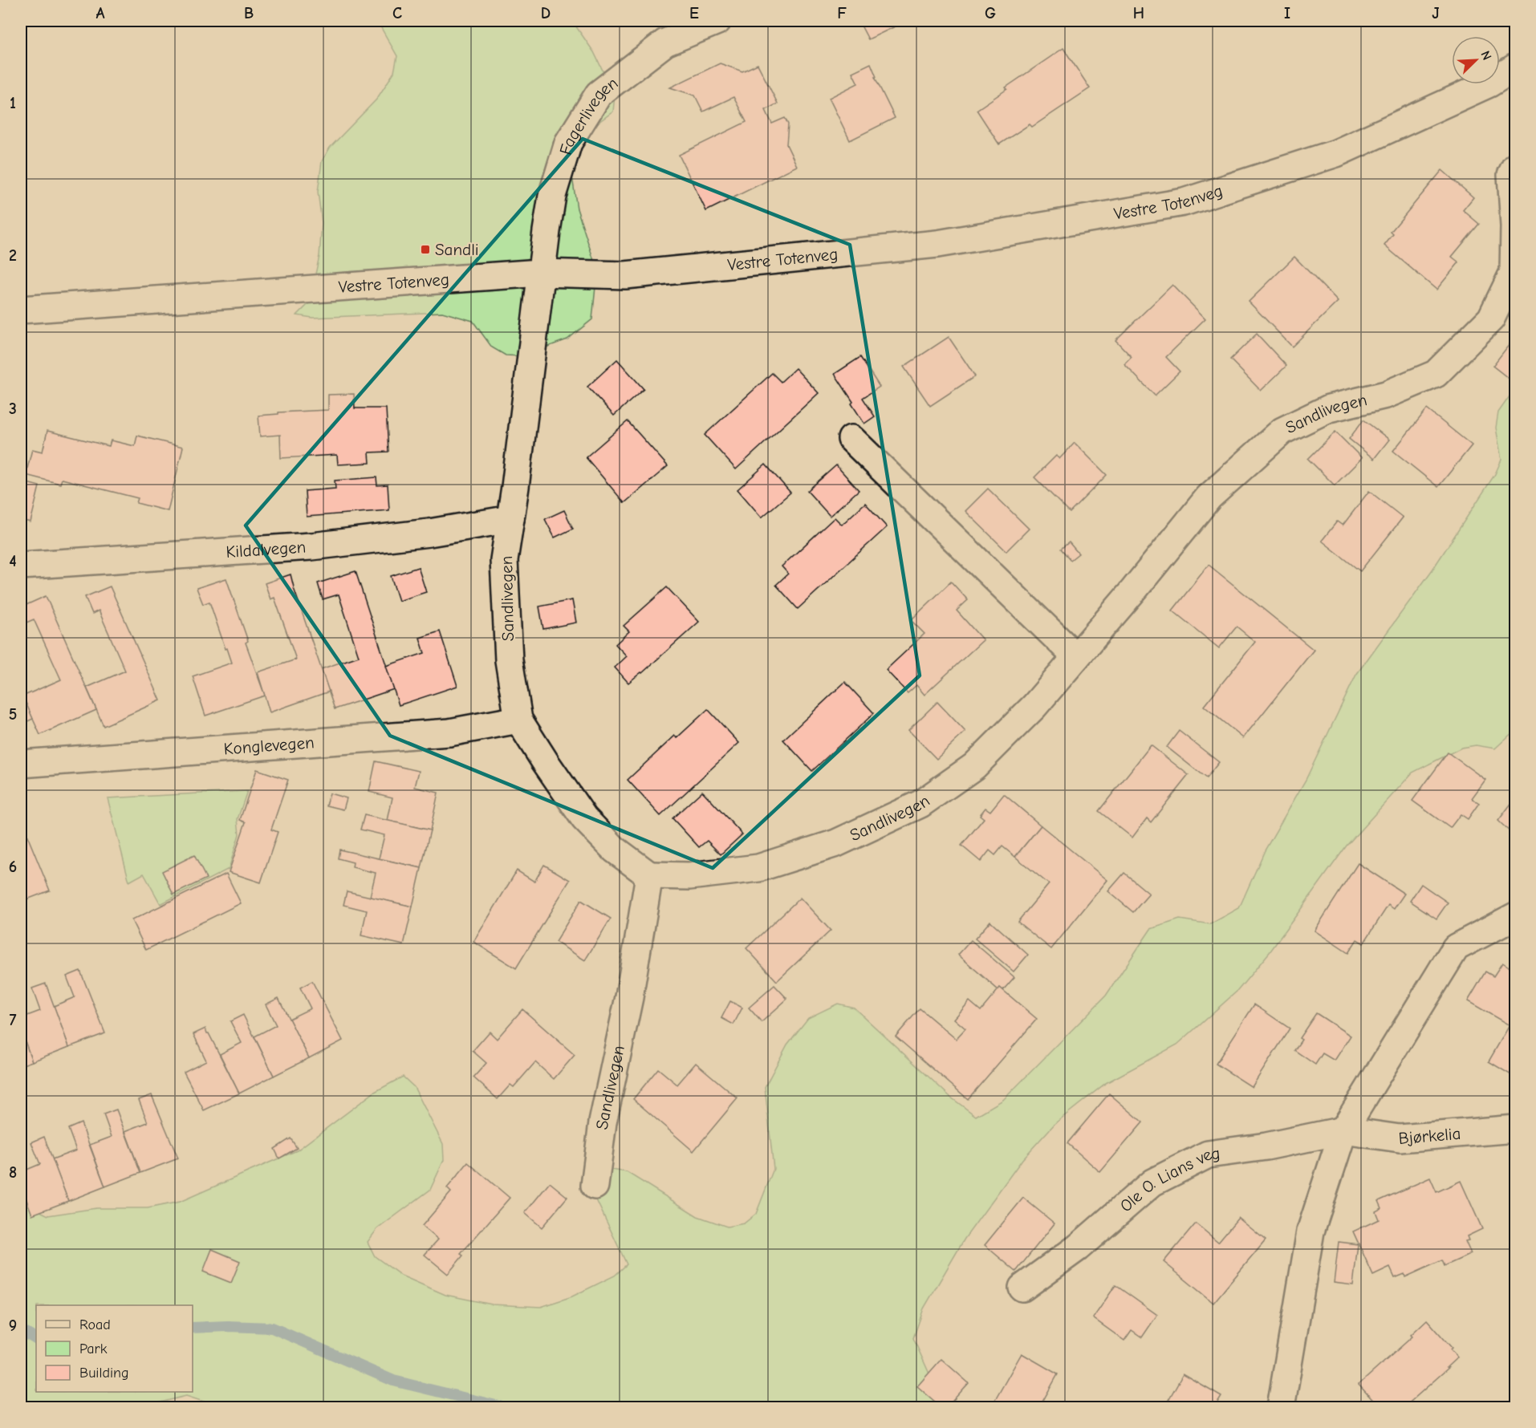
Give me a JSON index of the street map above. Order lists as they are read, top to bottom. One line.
{"streets":{"street":["Fagerlivegen","Vestre Totenveg","Sandlivegen","Kildalvegen","Konglevegen","Bjørkelia","Ole O. Lians veg"]},"crossings":[["Fagerlivegen","Vestre Totenveg"],["Fagerlivegen","Sandlivegen"],["Vestre Totenveg","Sandlivegen"],["Sandlivegen","Kildalvegen"],["Sandlivegen","Konglevegen"],["Bjørkelia","Ole O. Lians veg"]],"places":{"transit":["Sandli"]},"legend":["Road","Park","Building"],"north":"top right","grid":{"columns":["A","B","C","D","E","F","G","H","I","J"],"rows":["1","2","3","4","5","6","7","8","9"]}}
